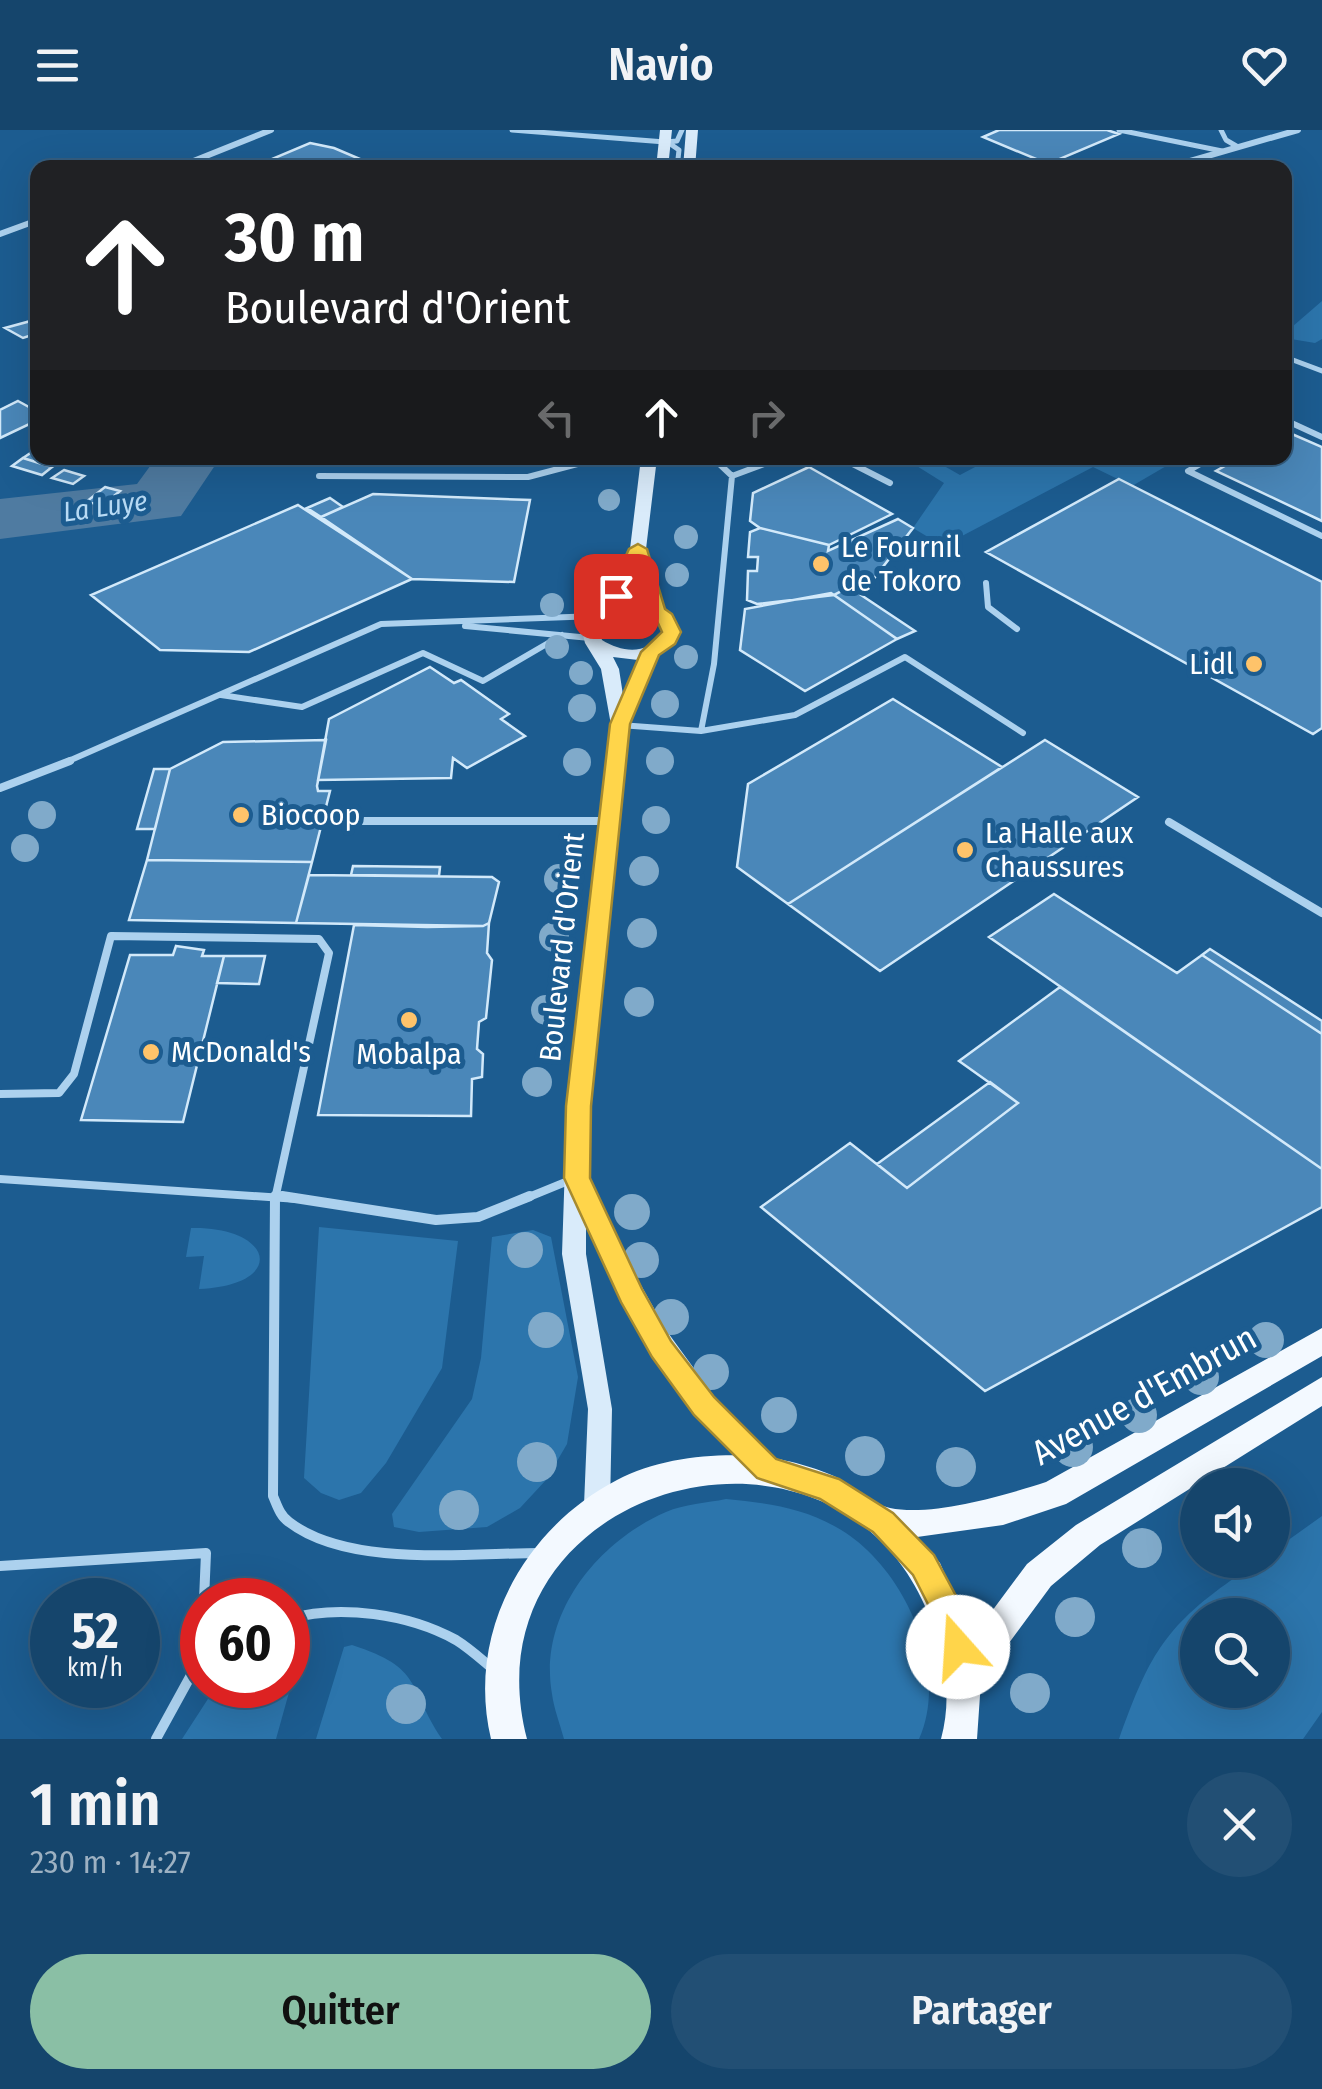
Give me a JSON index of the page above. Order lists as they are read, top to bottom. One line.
{"streets":{"main road":["Avenue d'Embrun"],"street":["Boulevard d'Orient"]},"water":["La Luye"],"places":["Le Fournil de Tokoro","Lidl","Biocoop","La Halle aux Chaussures","Mobalpa","McDonald's"],"page":{"header":"Navio","turn":["30 m","Boulevard d'Orient"],"speed":"52 km/h","limit":"60","heading":["1 min","230 m · 14:27"],"buttons":["Quitter","Partager"]}}
